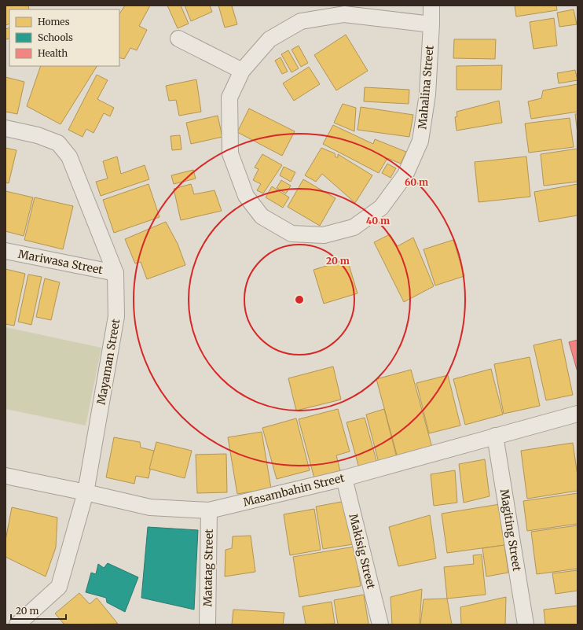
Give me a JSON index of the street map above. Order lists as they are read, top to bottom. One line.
{"streets":{"street":["Mahalina Street","Mariwasa Street","Mayaman Street","Masambahin Street","Magiting Street","Makisig Street","Matatag Street"]},"crossings":[["Mariwasa Street","Mayaman Street"],["Mayaman Street","Masambahin Street"],["Masambahin Street","Magiting Street"],["Masambahin Street","Makisig Street"],["Masambahin Street","Matatag Street"]],"legend":["Homes","Schools","Health"],"scale_bar":"20 m","rings":["60 m","40 m","20 m"]}
